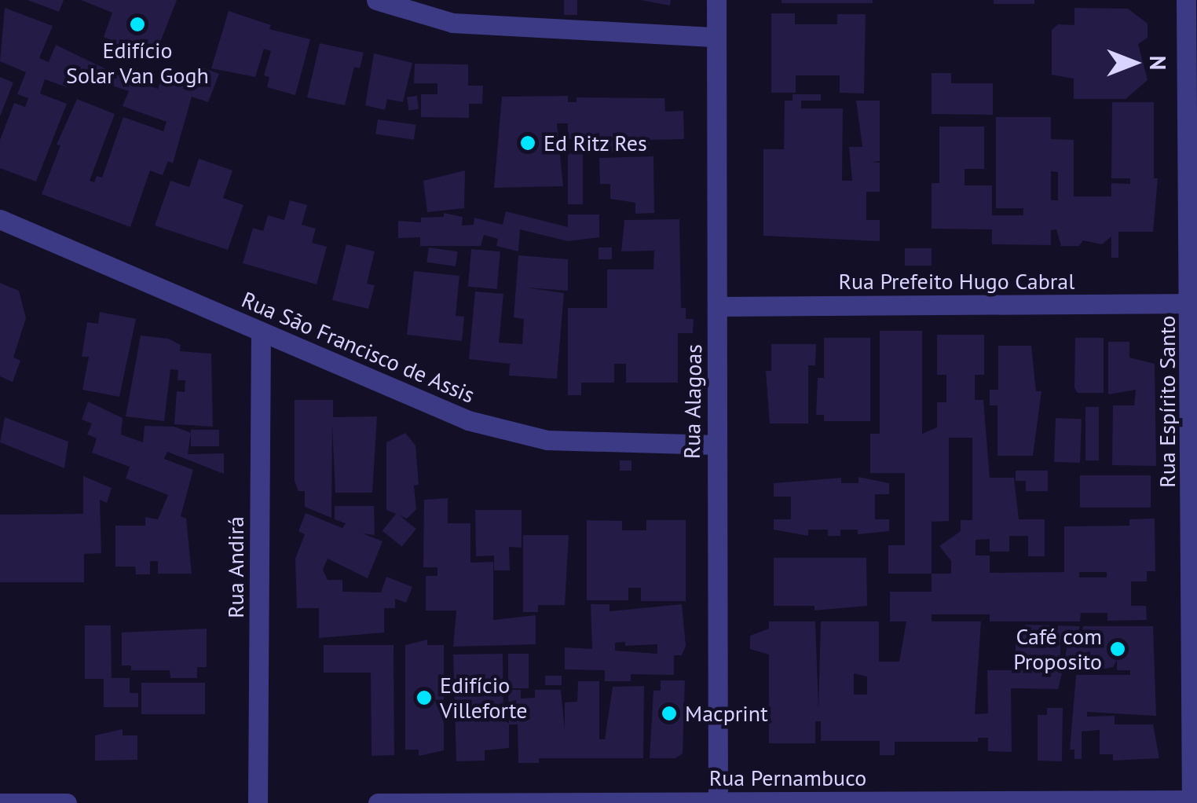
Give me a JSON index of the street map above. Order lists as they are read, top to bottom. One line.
{"streets":{"street":["Rua Prefeito Hugo Cabral","Rua São Francisco de Assis","Rua Alagoas","Rua Espírito Santo","Rua Andirá","Rua Pernambuco"]},"crossings":[["Rua Prefeito Hugo Cabral","Rua Alagoas"],["Rua Prefeito Hugo Cabral","Rua Espírito Santo"],["Rua São Francisco de Assis","Rua Alagoas"],["Rua São Francisco de Assis","Rua Andirá"],["Rua Alagoas","Rua Pernambuco"],["Rua Espírito Santo","Rua Pernambuco"]],"places":["Edifício Solar Van Gogh","Ed Ritz Res","Café com Proposito","Edifício Villeforte","Macprint"],"north":"right"}
